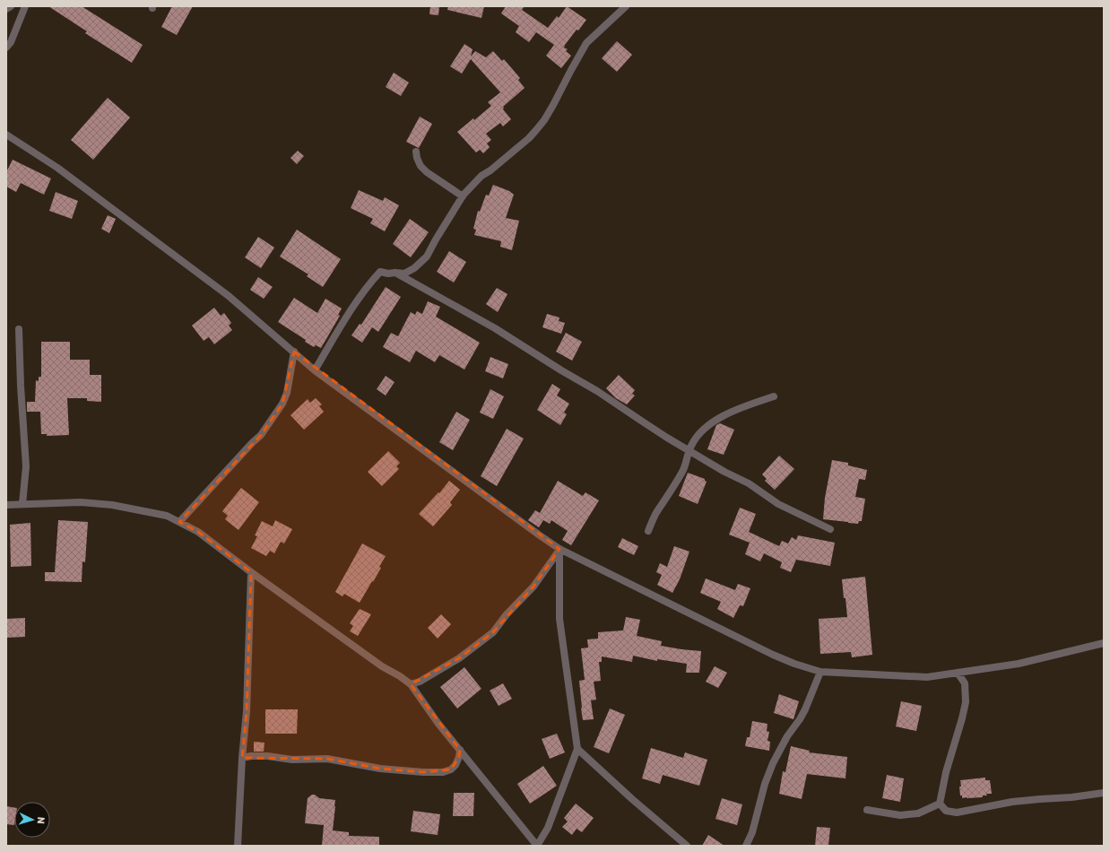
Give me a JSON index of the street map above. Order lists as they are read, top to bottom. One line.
{"north":"right"}
